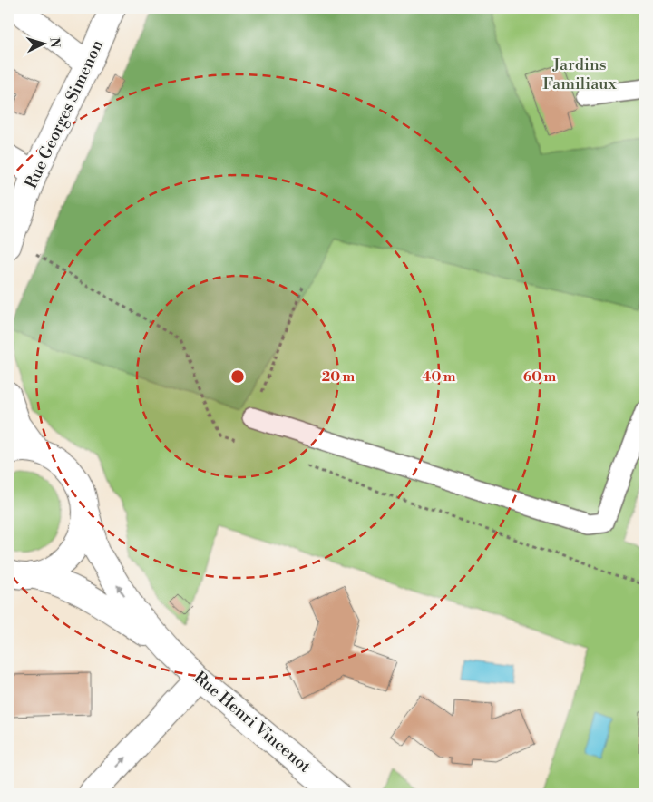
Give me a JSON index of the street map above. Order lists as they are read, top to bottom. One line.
{"streets":{"street":["Rue Georges Simenon","Rue Henri Vincenot"]},"parks":["Jardins Familiaux"],"north":"right","rings":["20 m","40 m","60 m"]}
